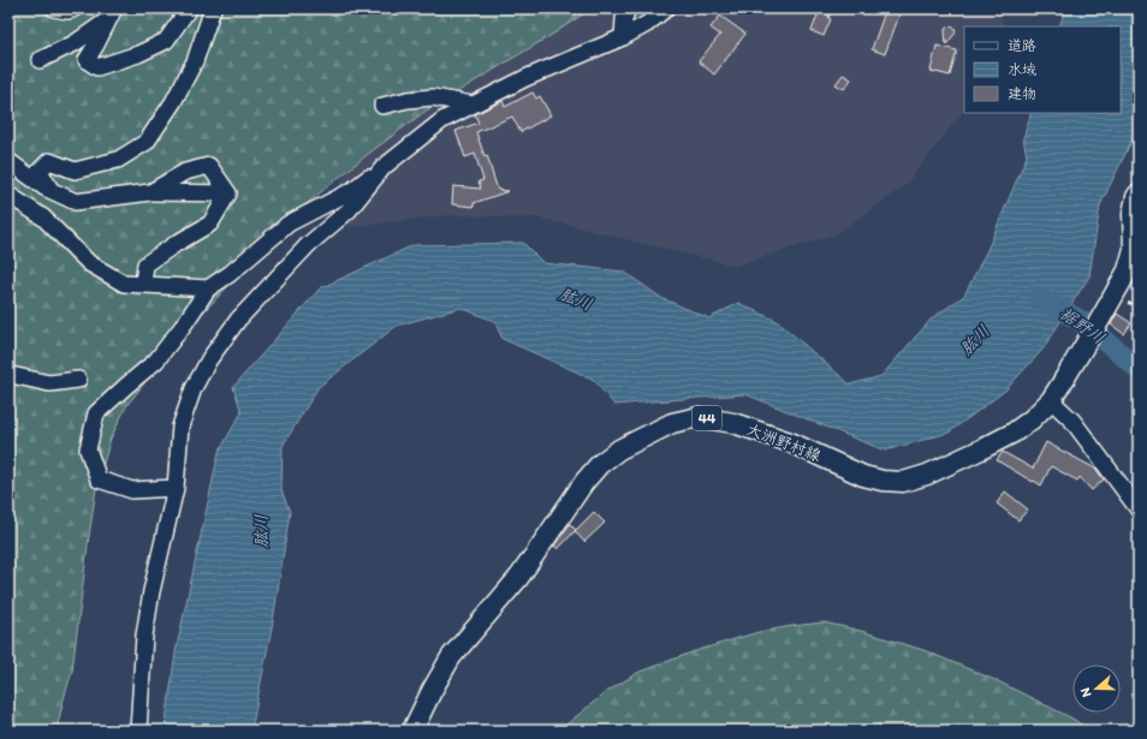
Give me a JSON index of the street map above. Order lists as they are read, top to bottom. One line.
{"streets":{"main road":["44","大洲野村線"]},"water":["肱川","裾野川"],"legend":["道路","水域","建物"],"north":"left"}
